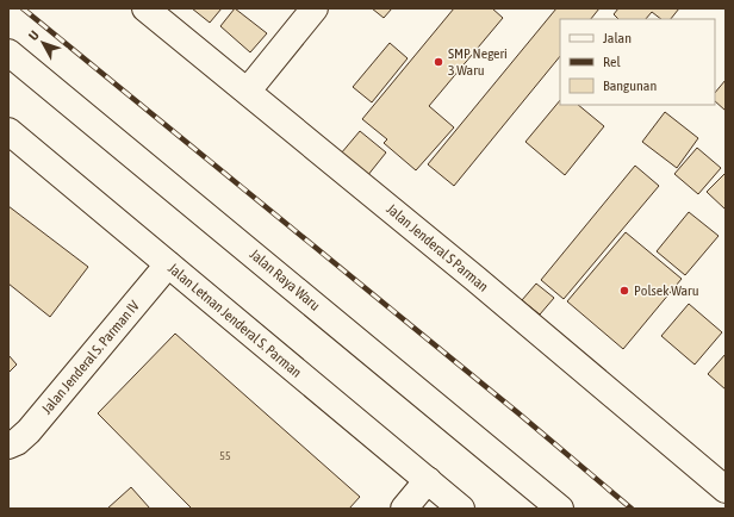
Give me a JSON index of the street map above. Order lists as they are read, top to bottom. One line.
{"streets":{"main road":["Jalan Jenderal S Parman","Jalan Raya Waru","Jalan Letnan Jenderal S. Parman","Jalan Jenderal S. Parman IV"]},"crossings":[["Jalan Letnan Jenderal S. Parman","Jalan Jenderal S. Parman IV"]],"places":["SMP Negeri 3 Waru","Polsek Waru"],"house_numbers":["55"],"legend":["Jalan","Rel","Bangunan"],"north":"top left"}
